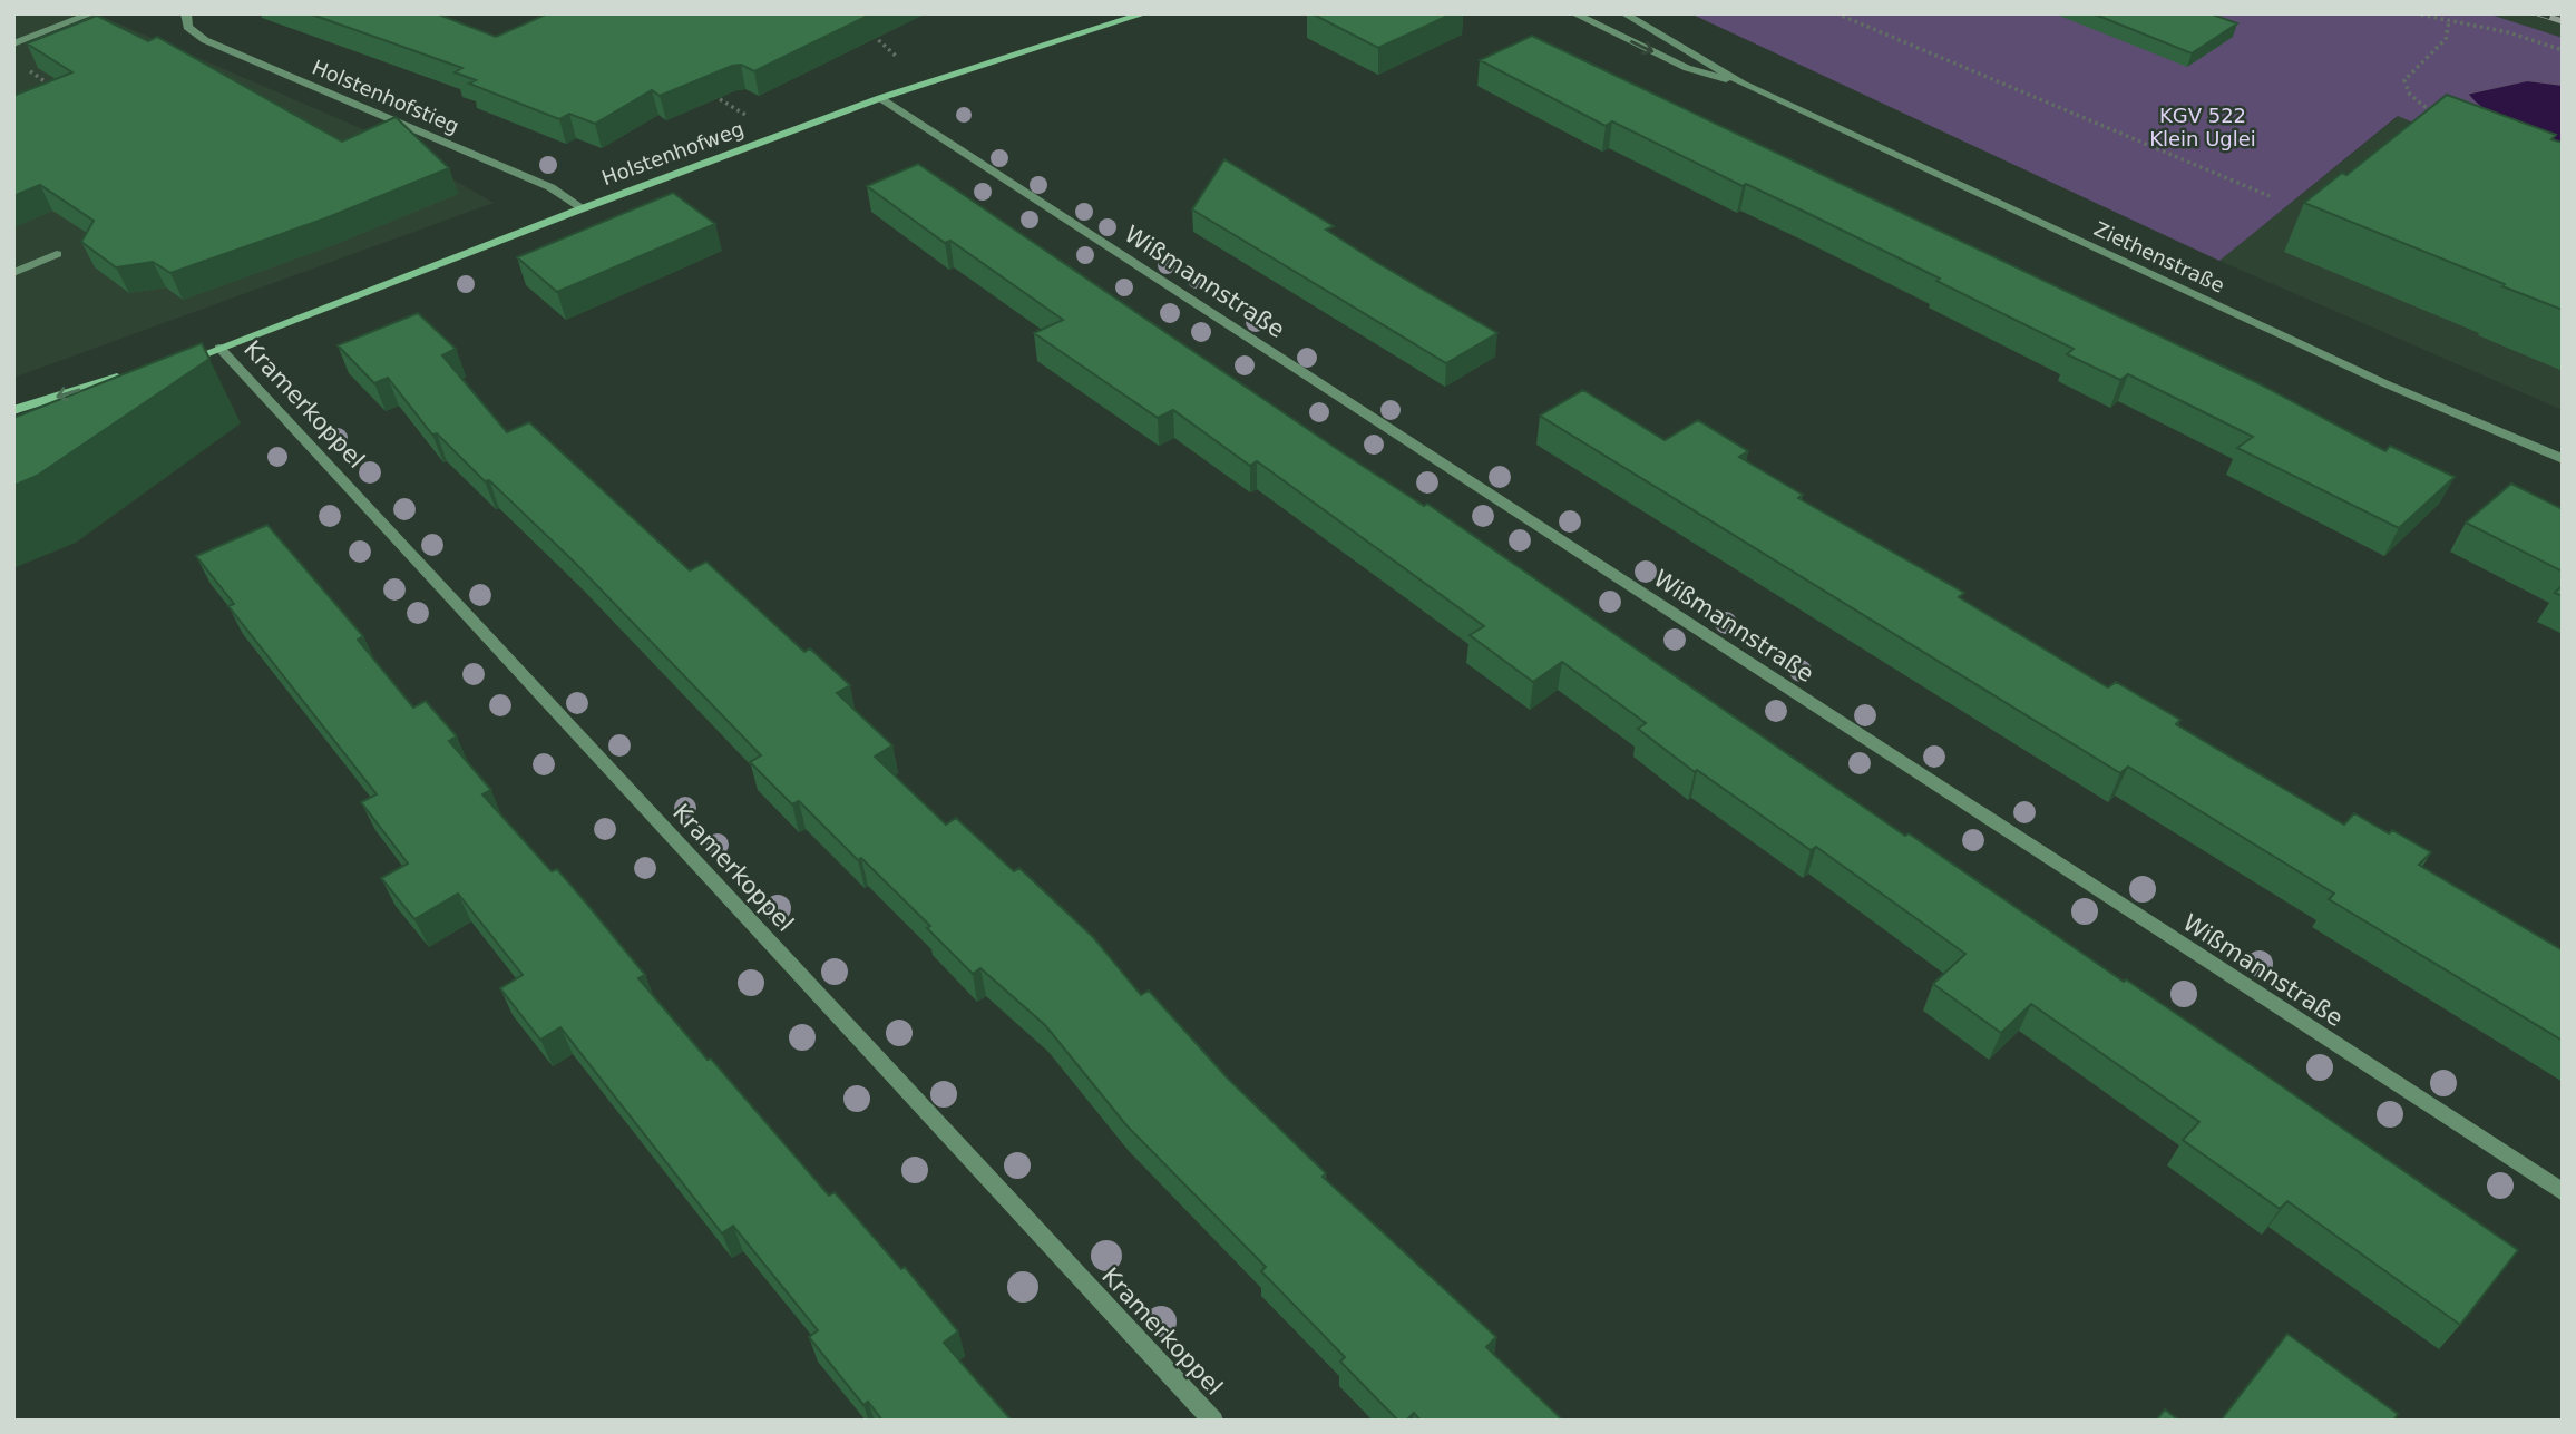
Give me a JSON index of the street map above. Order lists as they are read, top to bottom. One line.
{"streets":{"main road":["Holstenhofweg"],"street":["Holstenhofstieg","Ziethenstraße","Wißmannstraße","Kramerkoppel"]},"crossings":[["Holstenhofstieg","Holstenhofweg"],["Holstenhofweg","Wißmannstraße"],["Holstenhofweg","Kramerkoppel"]],"parks":["KGV 522 Klein Uglei"]}
